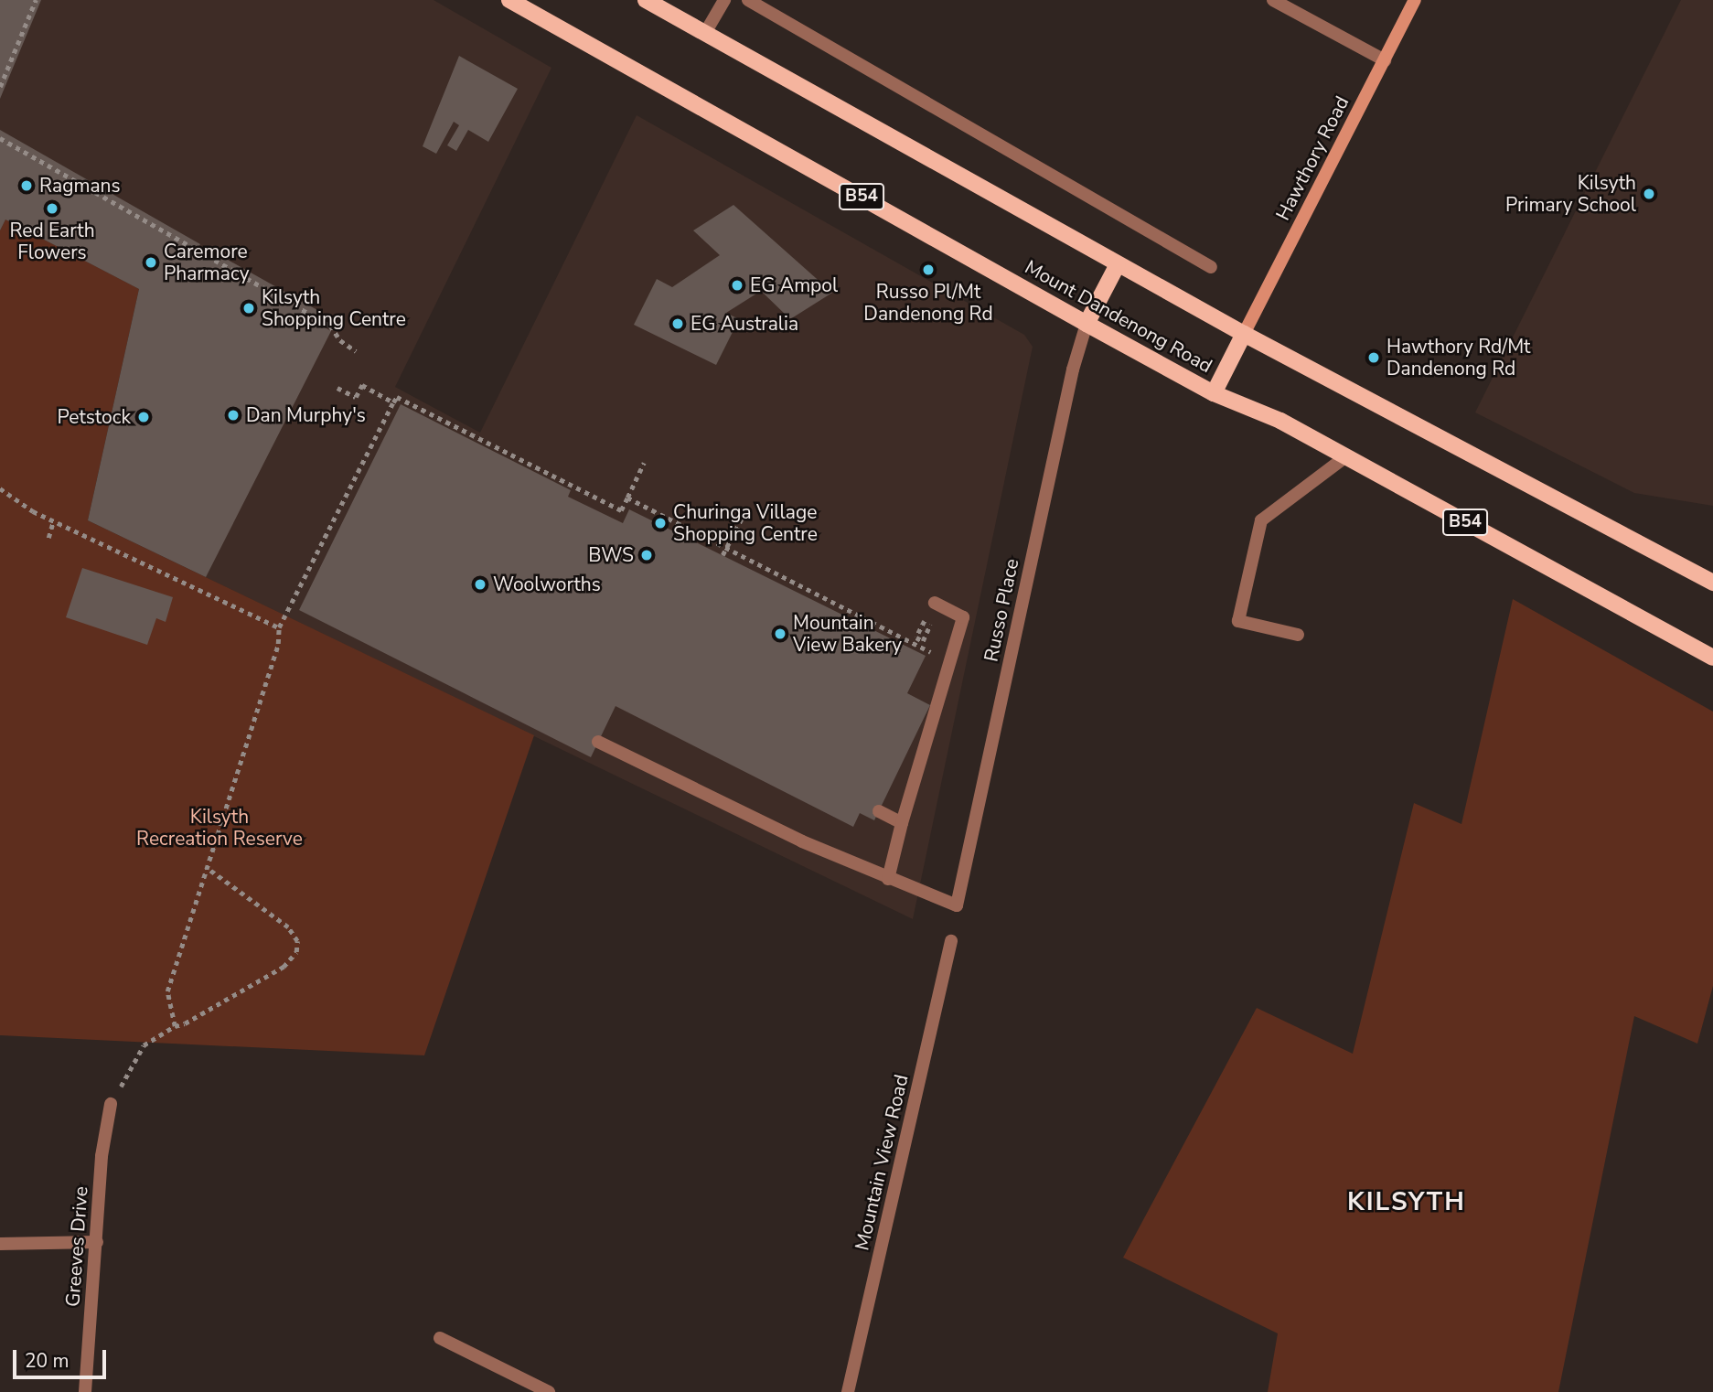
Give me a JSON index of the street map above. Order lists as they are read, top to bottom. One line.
{"streets":{"main road":["Hawthory Road","B54","Mount Dandenong Road"],"street":["Russo Place","Mountain View Road","Greeves Drive"]},"crossings":[["Mount Dandenong Road","Russo Place"]],"districts":["KILSYTH"],"parks":["Kilsyth Recreation Reserve"],"places":["Ragmans","Kilsyth Primary School","Red Earth Flowers","Caremore Pharmacy","Russo Pl/Mt Dandenong Rd","EG Ampol","Kilsyth Shopping Centre","EG Australia","Hawthory Rd/Mt Dandenong Rd","Dan Murphy's","Petstock","Churinga Village Shopping Centre","BWS","Woolworths","Mountain View Bakery"],"scale_bar":"20 m"}
